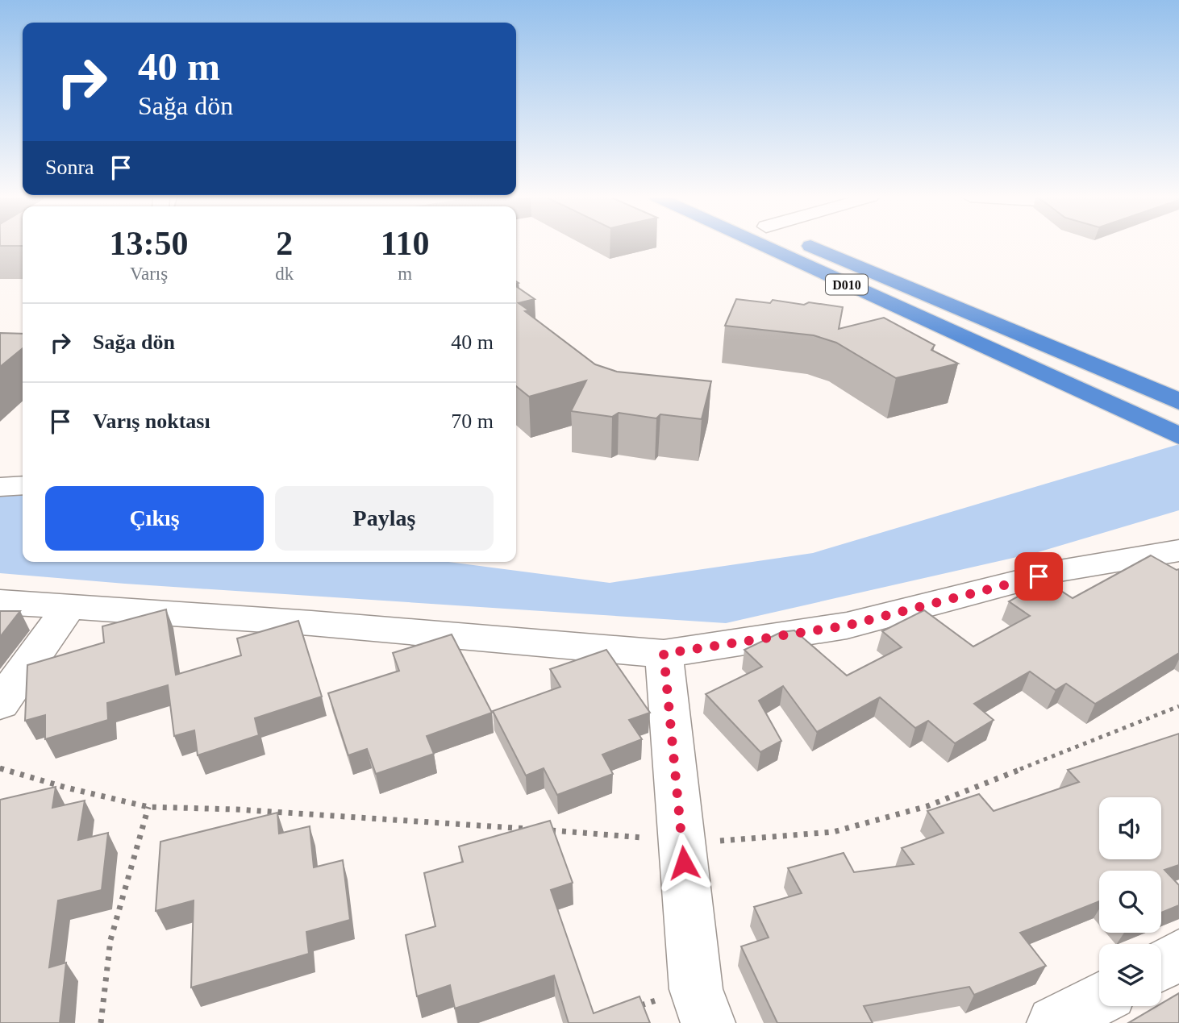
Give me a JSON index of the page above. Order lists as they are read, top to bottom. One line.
{"streets":{"highway":["D010"]},"page":{"turn":["40 m","Sağa dön"],"then":"Sonra","eta":["13:50","Varış","2","dk","110","m"],"list":[{"name":"Sağa dön","value":"40 m"},{"name":"Varış noktası","value":"70 m"}],"buttons":["Çıkış","Paylaş"]}}
